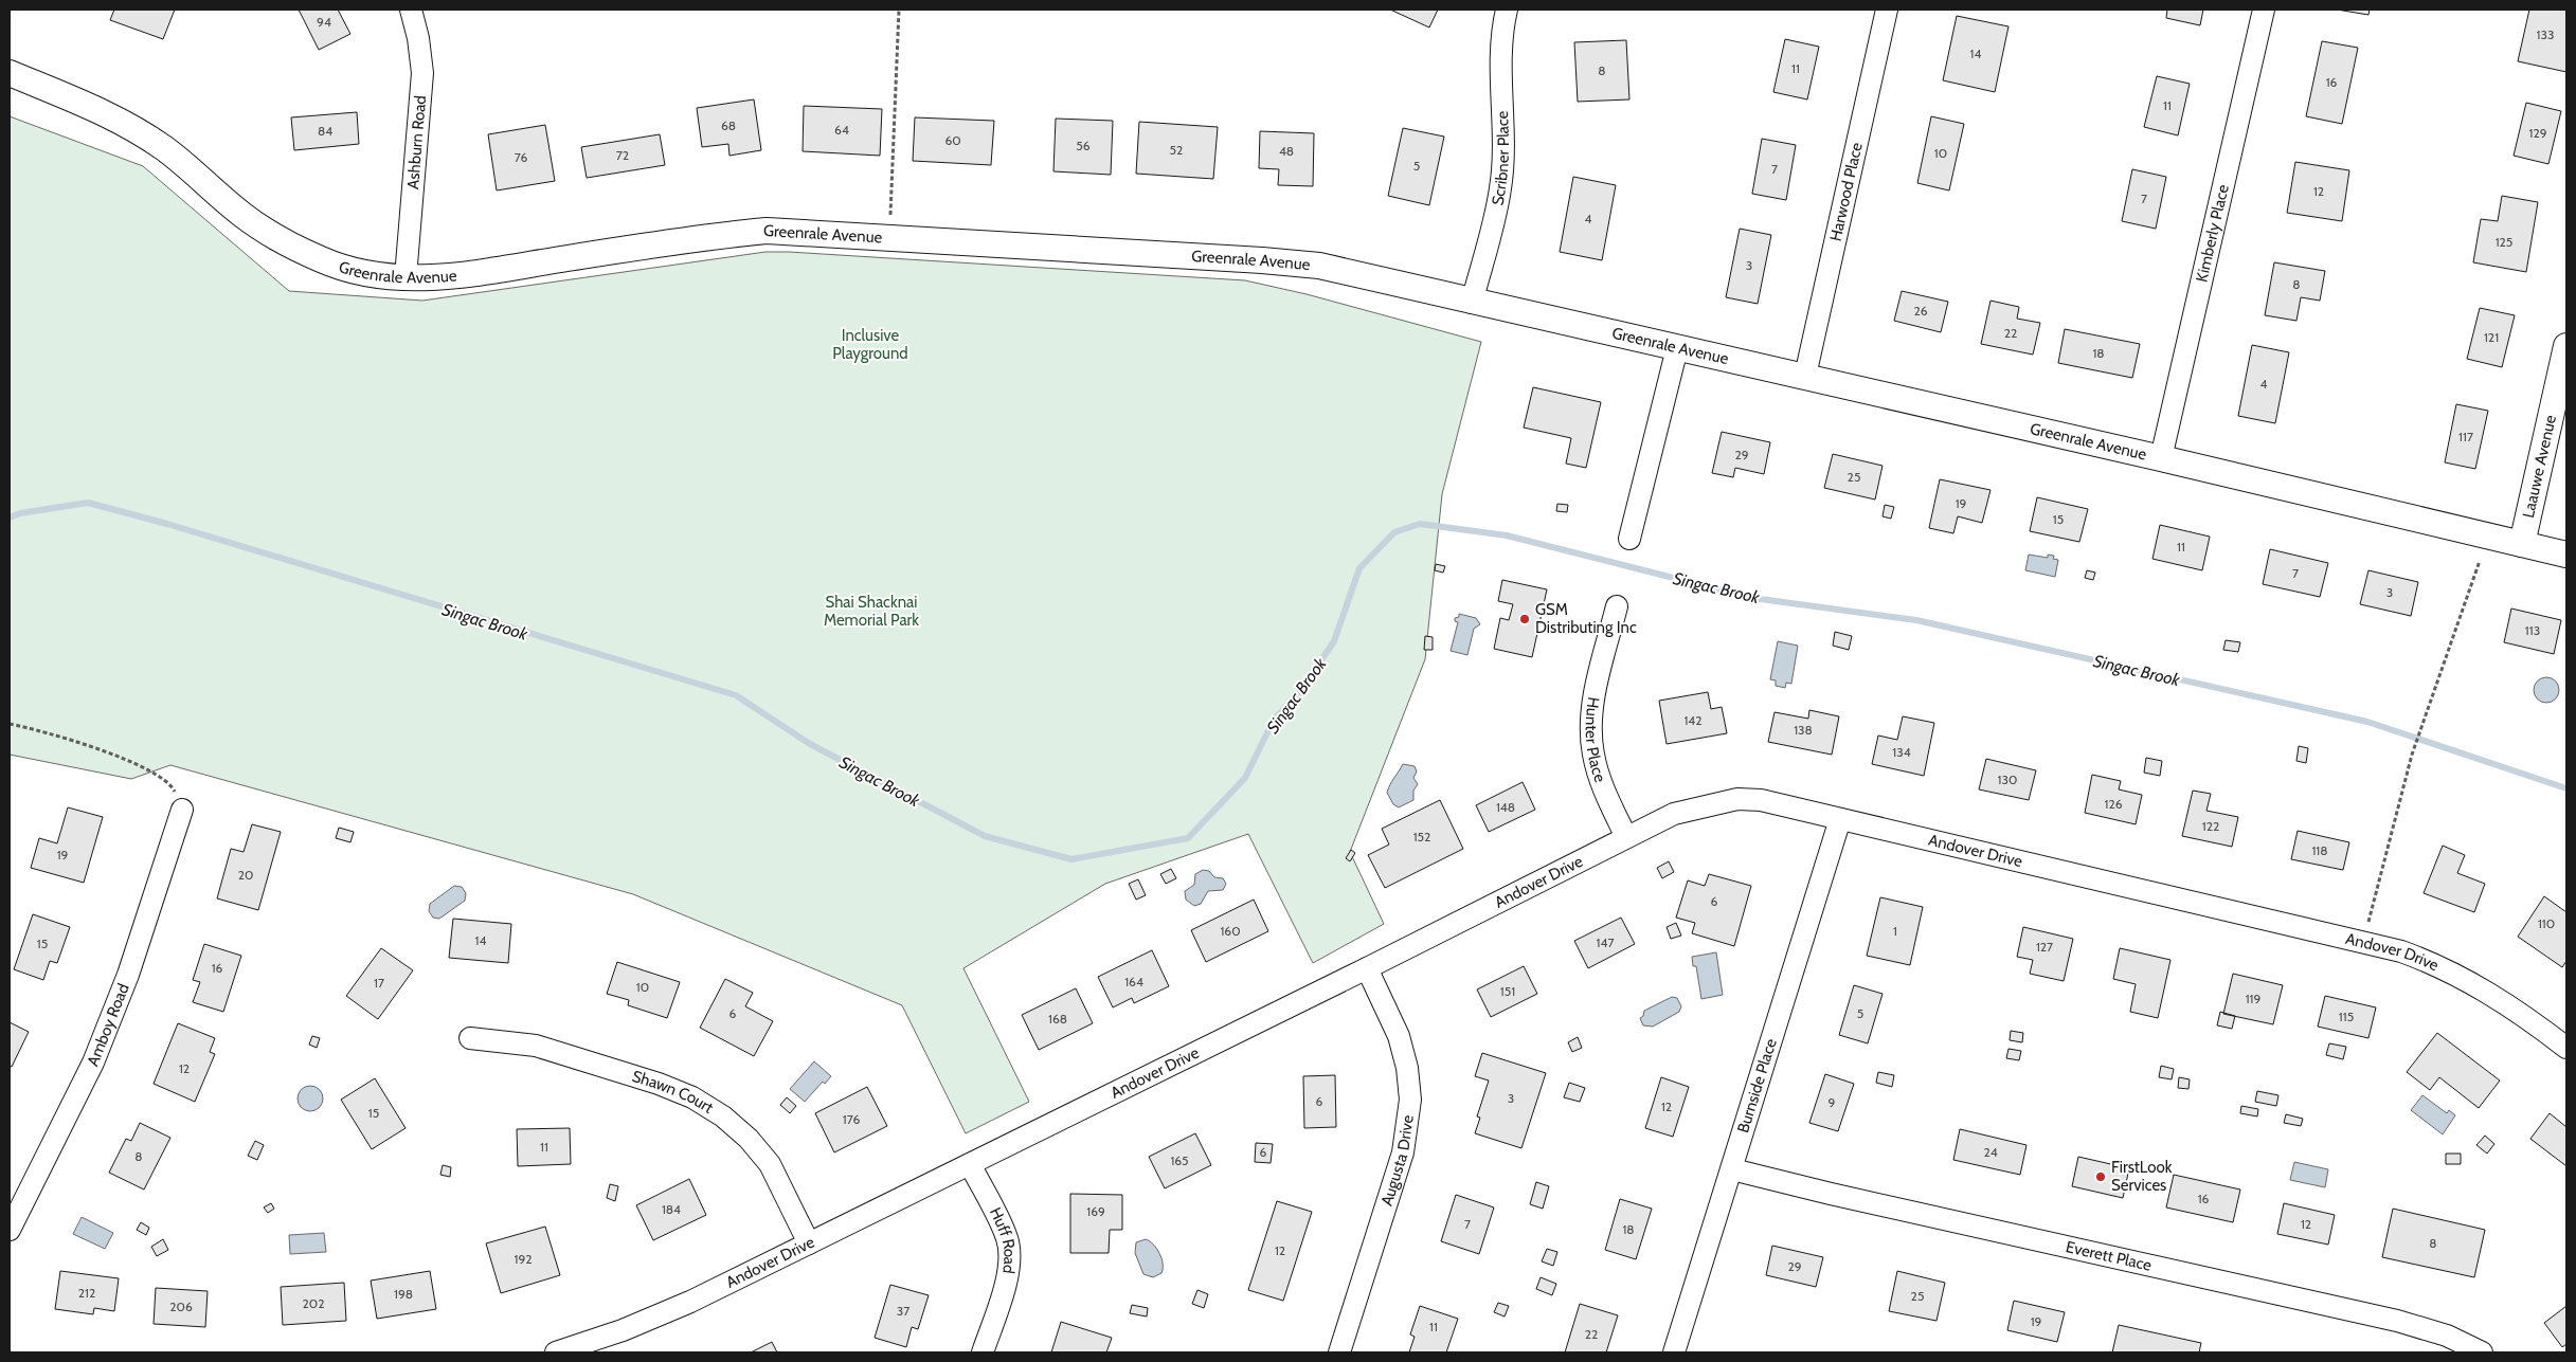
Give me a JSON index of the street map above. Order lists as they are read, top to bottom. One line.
{"streets":{"street":["Ashburn Road","Scribner Place","Harwood Place","Greenrale Avenue","Kimberly Place","Laauwe Avenue","Hunter Place","Andover Drive","Amboy Road","Burnside Place","Shawn Court","Augusta Drive","Huff Road","Everett Place"]},"crossings":[["Ashburn Road","Greenrale Avenue"],["Scribner Place","Greenrale Avenue"],["Harwood Place","Greenrale Avenue"],["Greenrale Avenue","Kimberly Place"],["Greenrale Avenue","Laauwe Avenue"],["Hunter Place","Andover Drive"],["Andover Drive","Burnside Place"],["Andover Drive","Shawn Court"],["Andover Drive","Augusta Drive"],["Andover Drive","Huff Road"],["Burnside Place","Everett Place"]],"water":["Singac Brook"],"parks":["Inclusive Playground","Shai Shacknai Memorial Park"],"places":["GSM Distributing Inc","FirstLook Services"],"house_numbers":["94","133","14","11","8","16","11","68","64","84","129","60","56","52","48","10","72","76","5","7","12","7","4","125","3","8","26","22","121","18","4","117","29","25","19","15","11","7","3","113","142","138","134","130","126","148","122","152","118","19","20","6","110","160","1","14","147","15","127","16","164","17","10","151","119","6","5","115","168","12","3","6","9","12","15","176","11","6","24","8","165","16","184","169","7","12","18","8","12","192","29","212","198","25","202","206","37","19","11","22"]}
